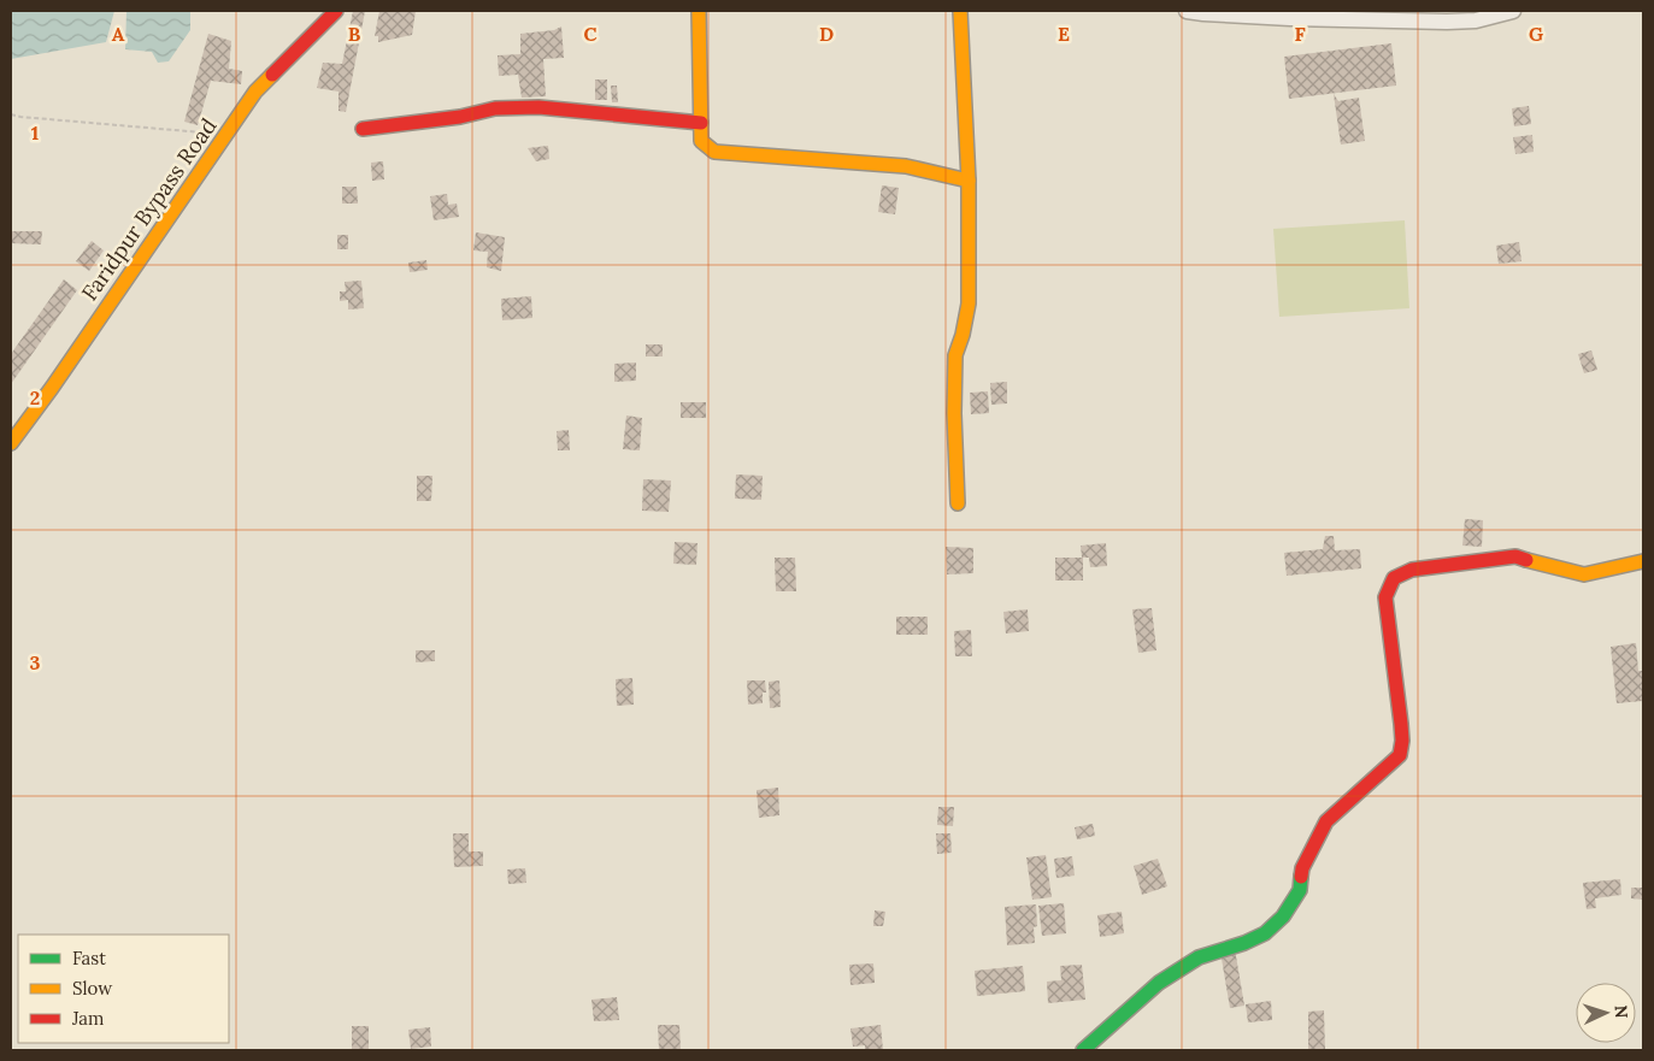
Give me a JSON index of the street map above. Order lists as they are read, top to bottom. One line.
{"streets":{"main road":["Faridpur Bypass Road"]},"legend":["Fast","Slow","Jam"],"north":"right","grid":{"columns":["A","B","C","D","E","F","G"],"rows":["1","2","3"]}}
